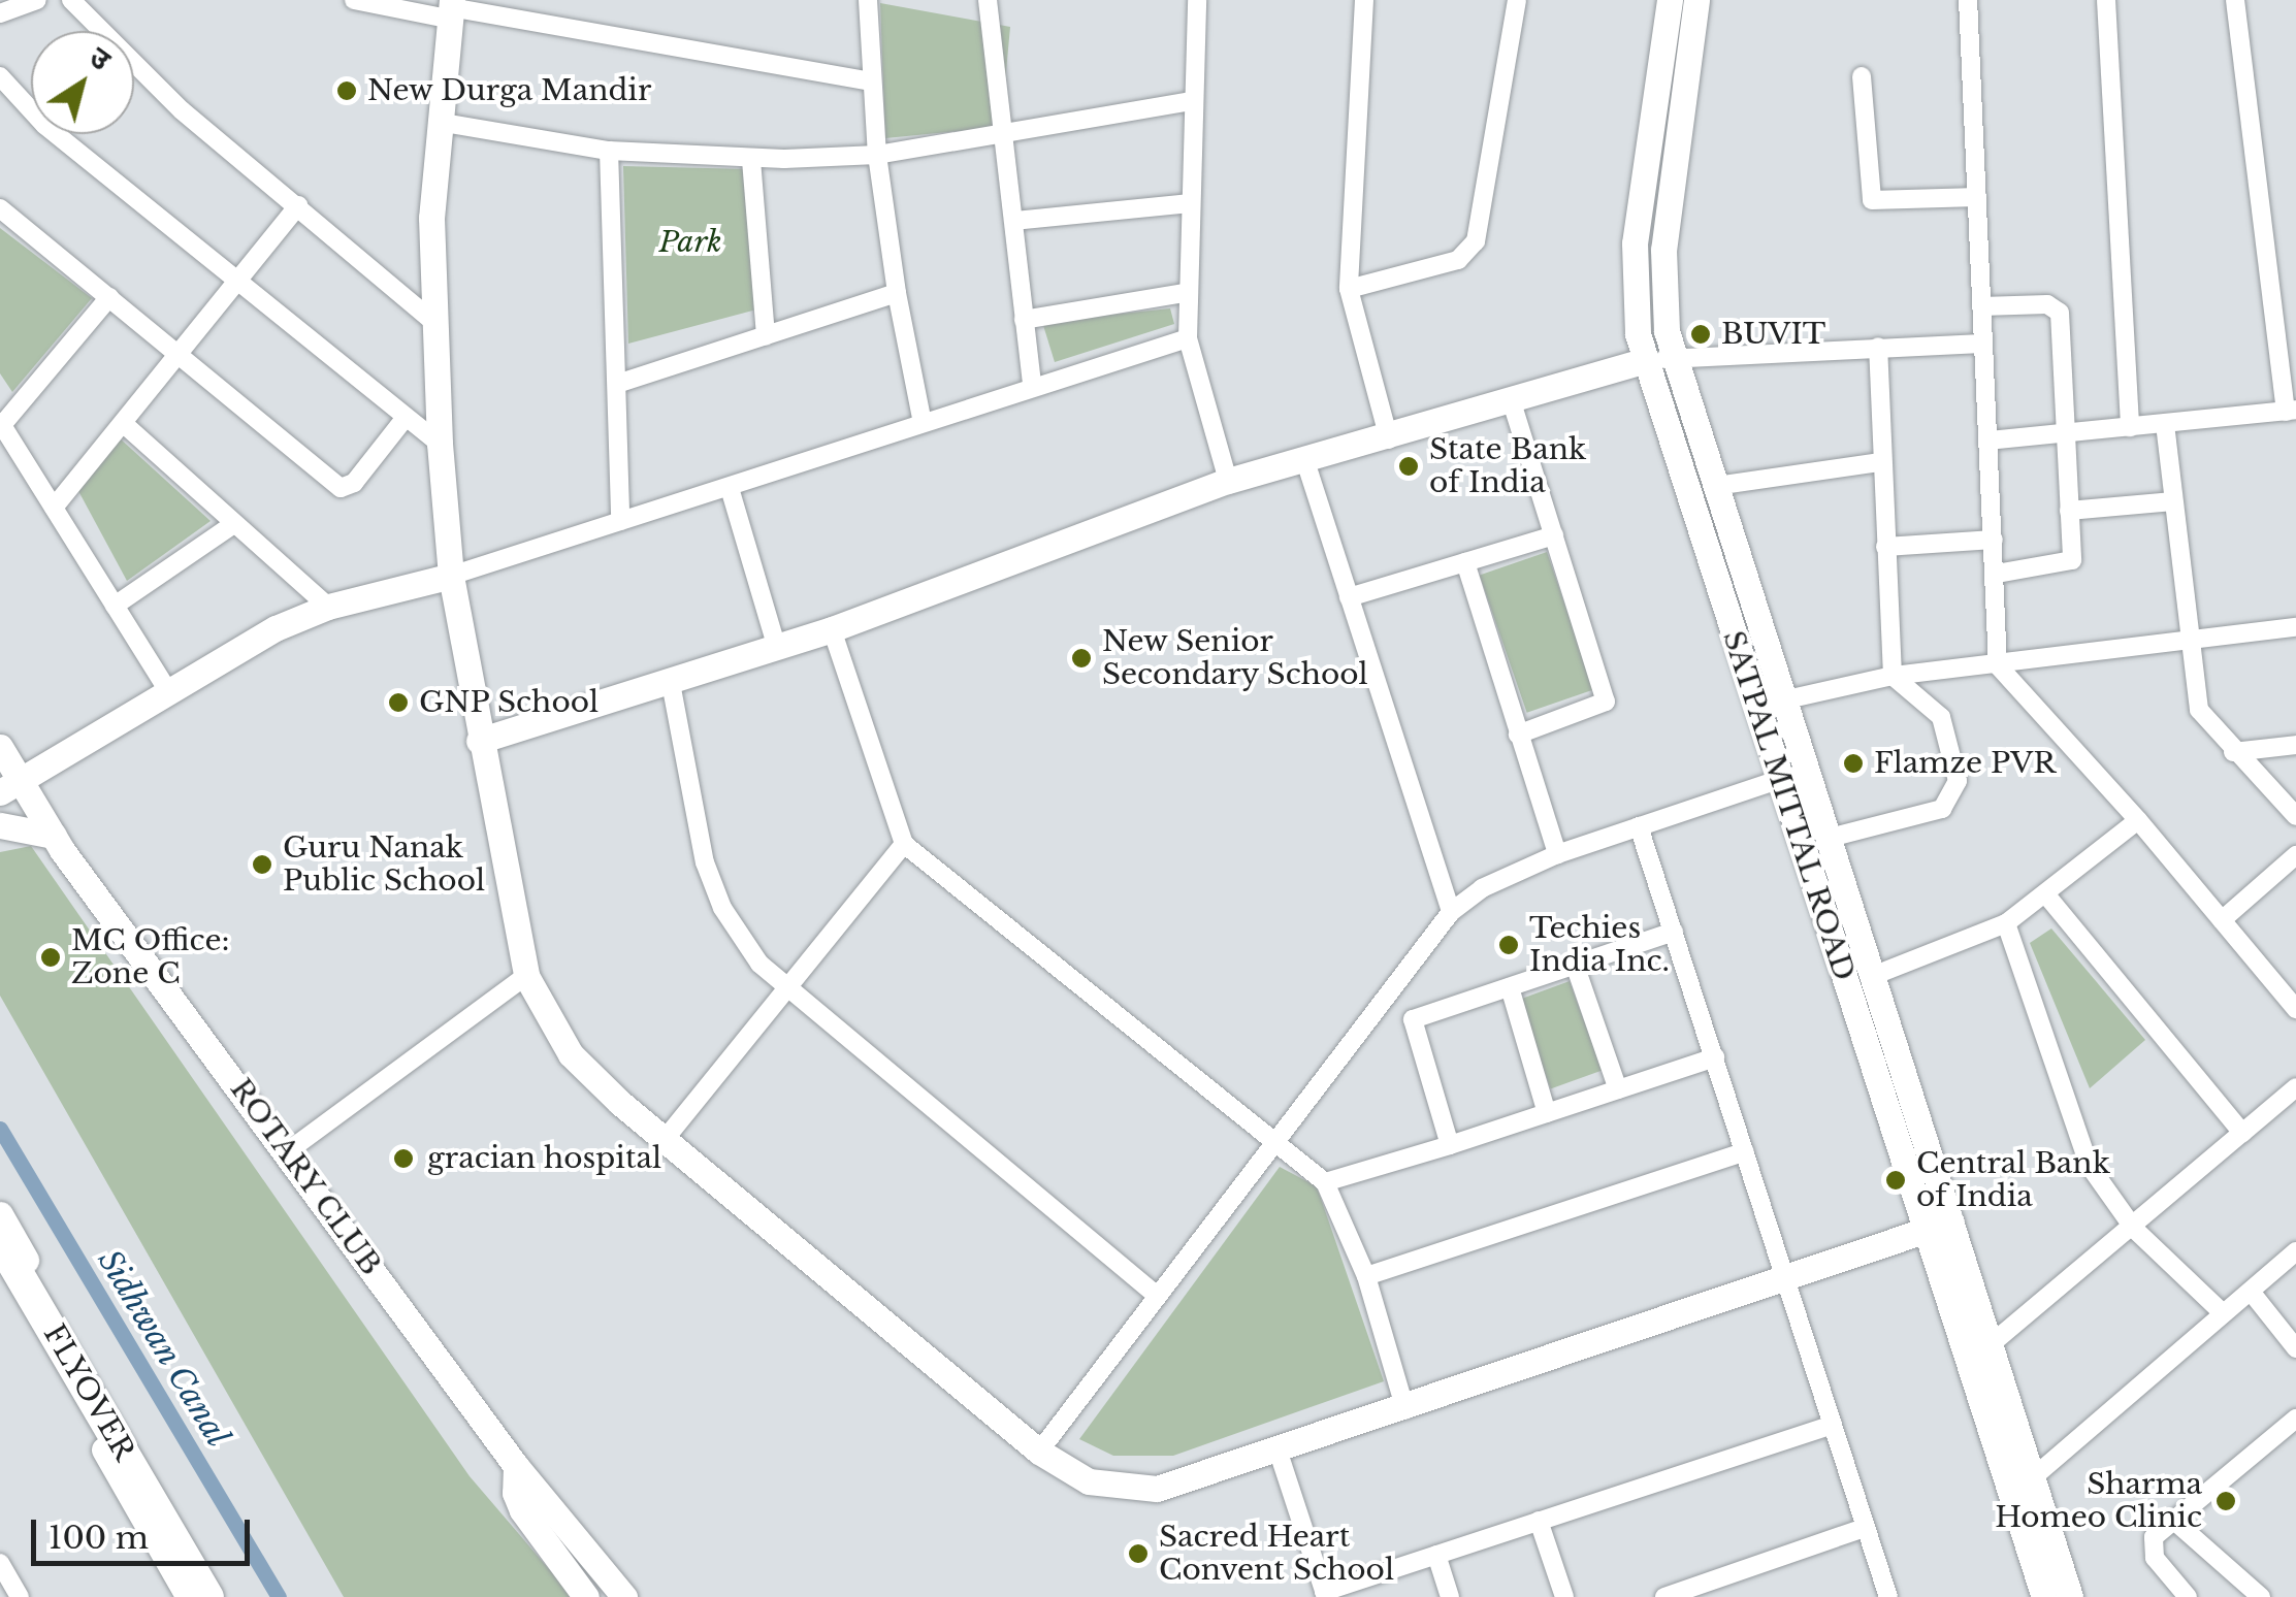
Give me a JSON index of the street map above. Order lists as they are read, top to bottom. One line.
{"streets":{"highway":["FLYOVER"],"street":["SATPAL MITTAL ROAD","ROTARY CLUB"]},"water":["Sidhwan Canal"],"parks":["Park"],"places":["New Durga Mandir","BUVIT","State Bank of India","New Senior Secondary School","GNP School","Flamze PVR","Guru Nanak Public School","Techies India Inc.","MC Office: Zone C","gracian hospital","Central Bank of India","Sharma Homeo Clinic","Sacred Heart Convent School"],"scale_bar":"100 m","north":"top right"}
